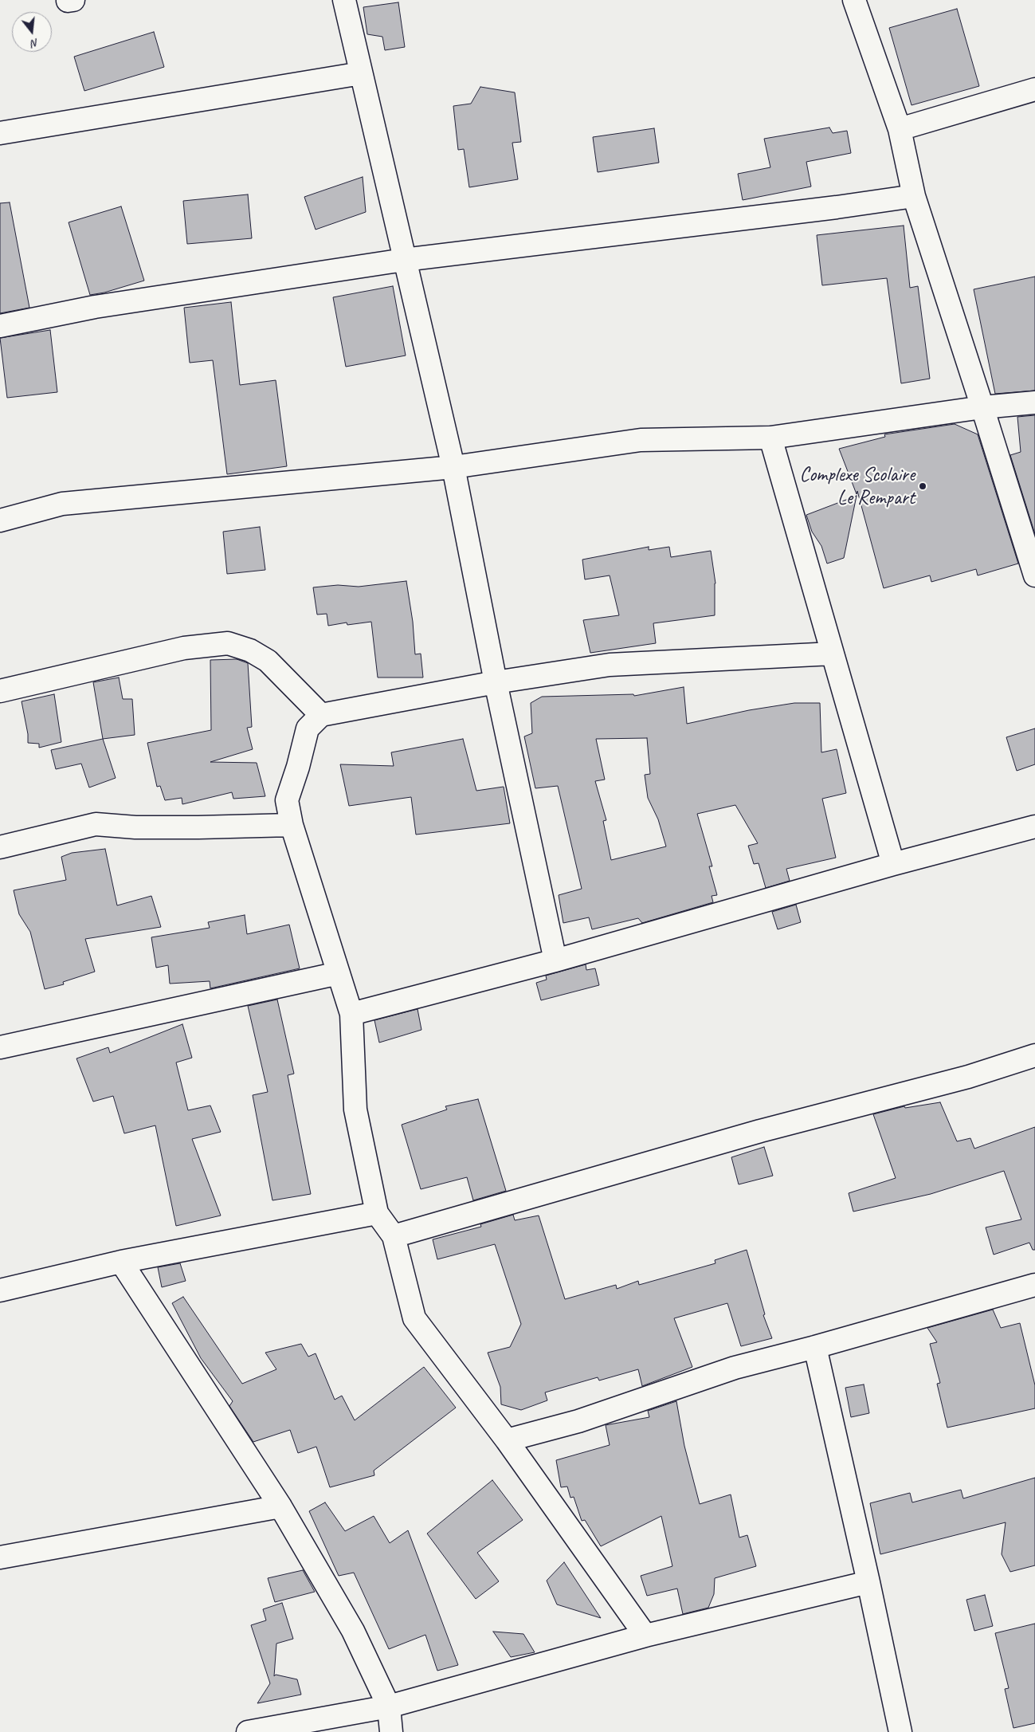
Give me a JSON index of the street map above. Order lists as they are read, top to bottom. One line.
{"places":["Complexe Scolaire Le Rempart"],"north":"bottom"}
